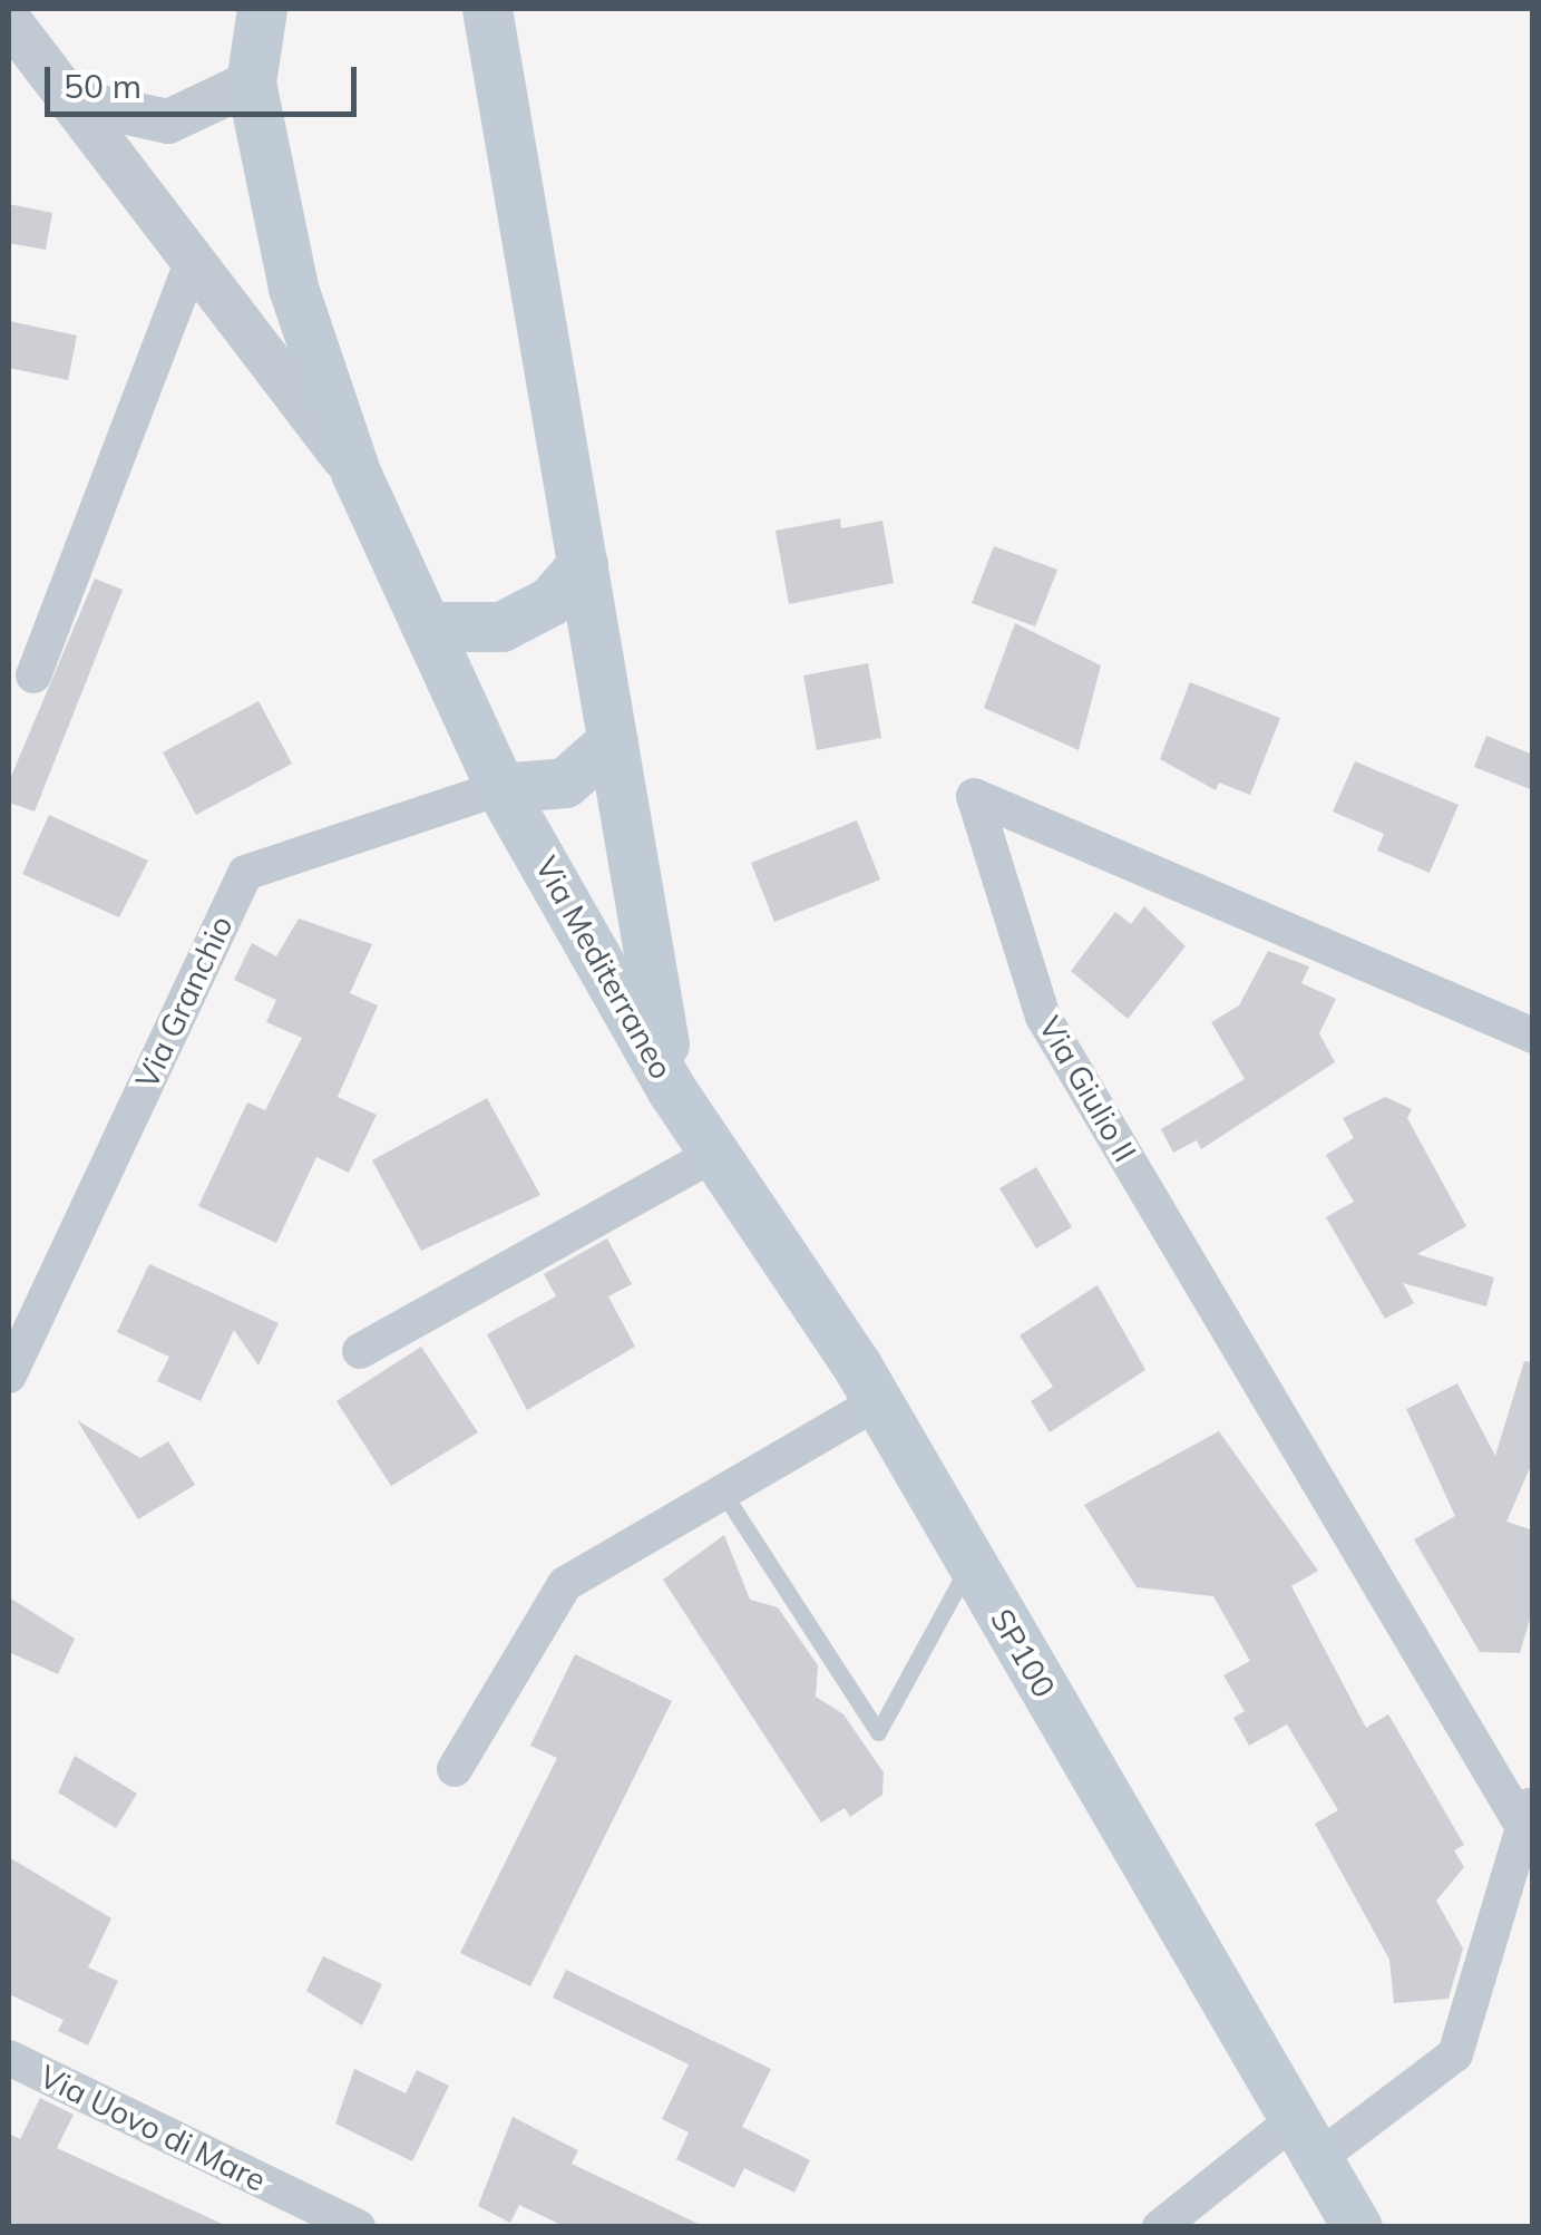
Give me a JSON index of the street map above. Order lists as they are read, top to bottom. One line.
{"streets":{"main road":["Via Mediterraneo","SP100"],"street":["Via Granchio","Via Giulio II","Via Uovo di Mare"]},"crossings":[["Via Mediterraneo","Via Granchio"],["Via Mediterraneo","SP100"],["Via Giulio II","SP100"]],"scale_bar":"50 m"}
